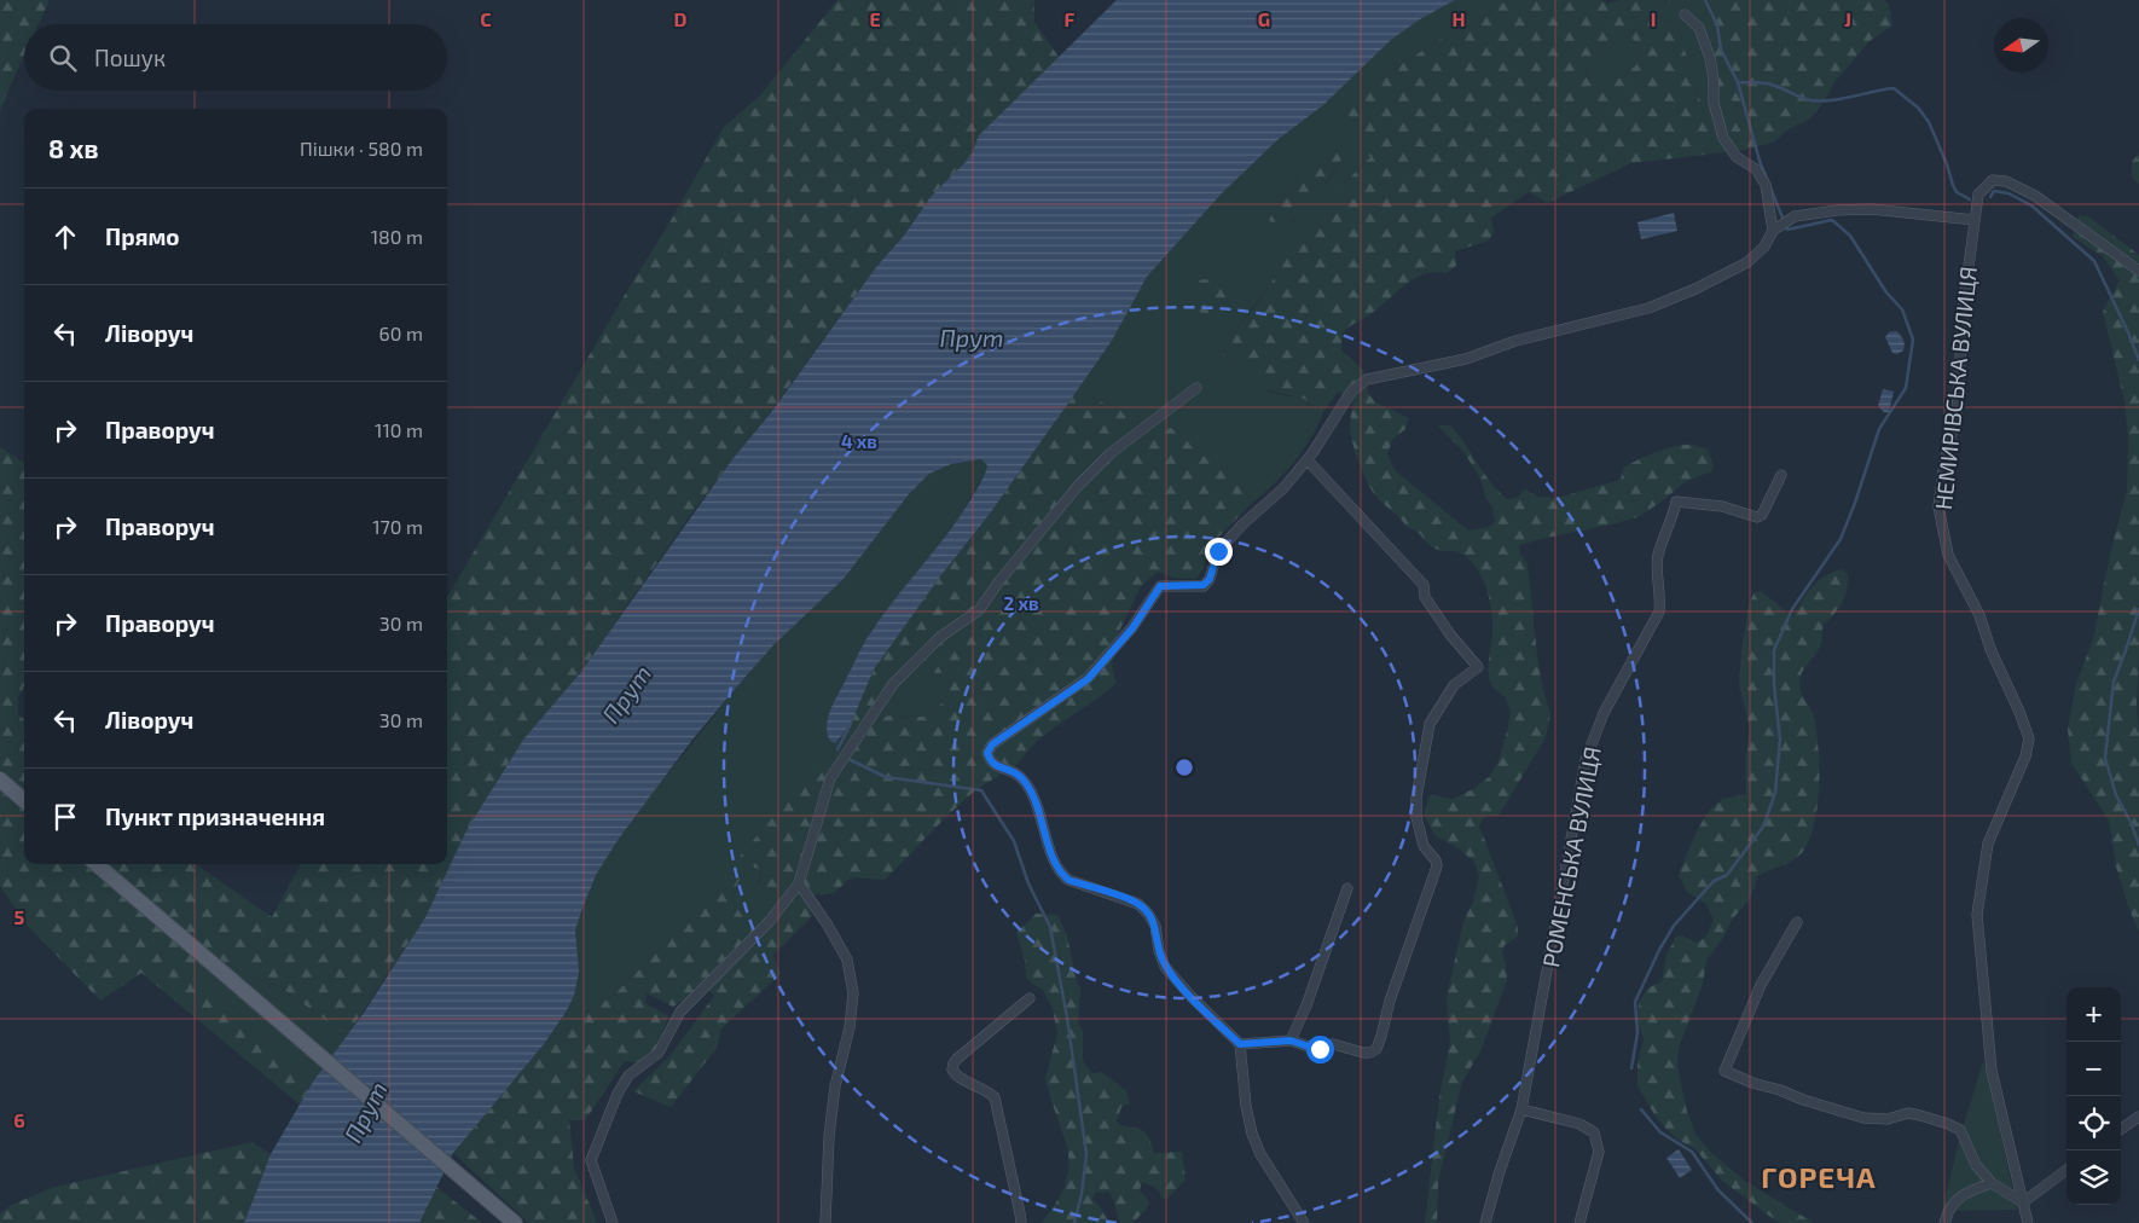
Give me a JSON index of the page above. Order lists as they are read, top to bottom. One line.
{"streets":{"street":["НЕМИРІВСЬКА ВУЛИЦЯ","РОМЕНСЬКА ВУЛИЦЯ"]},"districts":["ГОРЕЧА"],"water":["Прут"],"north":"left","page":{"search":"Пошук","heading":["8 хв","Пішки · 580 m"],"list":[["Прямо","180 m"],["Ліворуч","60 m"],["Праворуч","110 m"],["Праворуч","170 m"],["Праворуч","30 m"],["Ліворуч","30 m"],"Пункт призначення"],"map_buttons":["+","−"]},"grid":{"columns":["C","D","E","F","G","H","I","J"],"rows":["5","6"]},"rings":["4 хв","2 хв"]}
